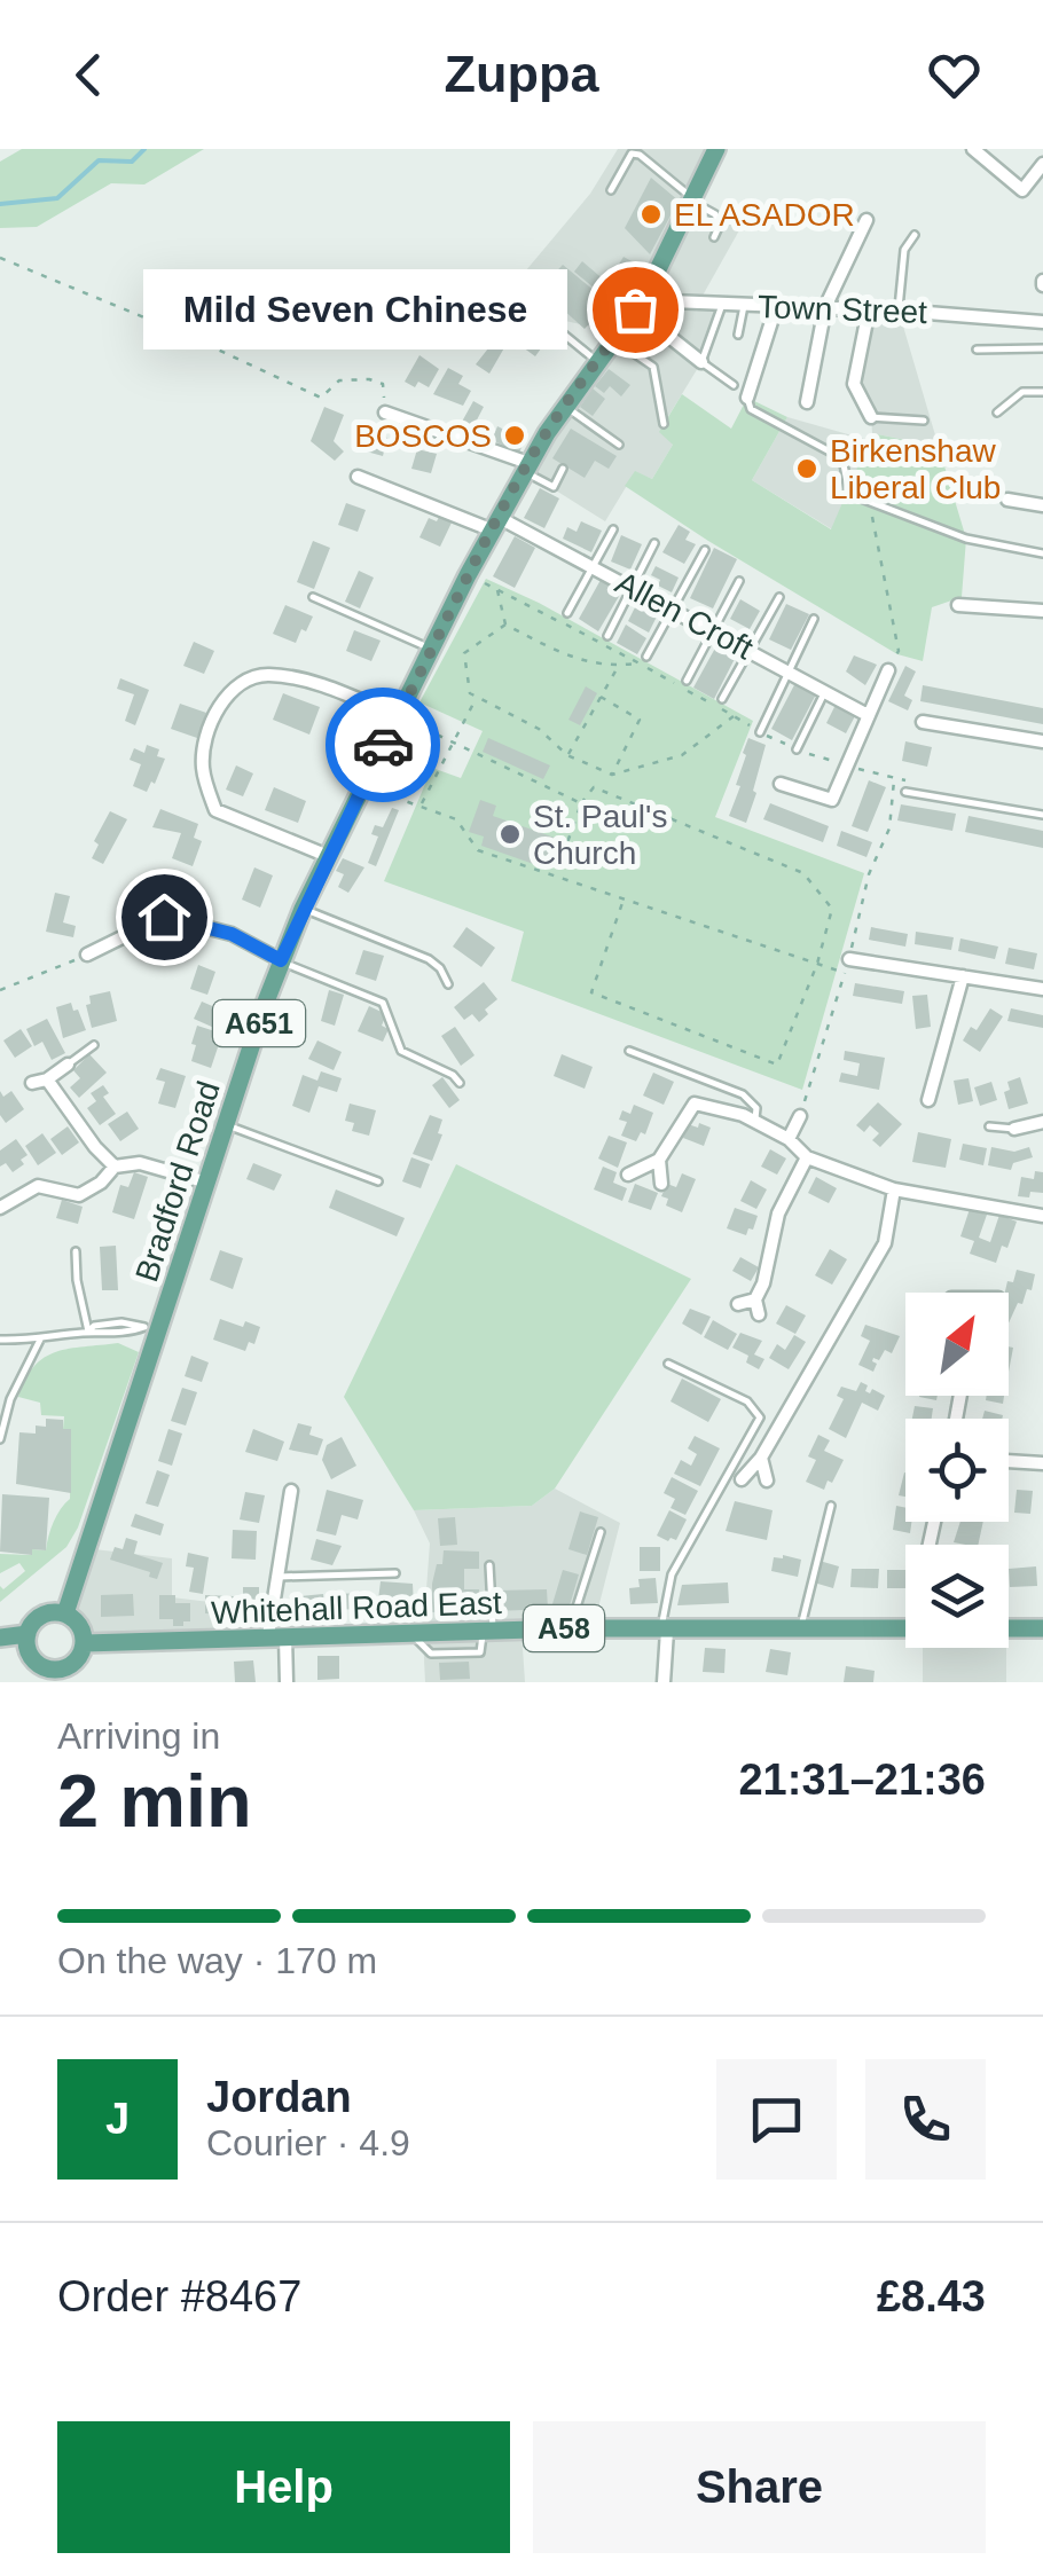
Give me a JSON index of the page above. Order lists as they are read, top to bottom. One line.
{"streets":{"main road":["A651","Bradford Road","Whitehall Road East","A58"],"street":["Town Street","Allen Croft"]},"crossings":[["Town Street","Bradford Road"],["Allen Croft","Bradford Road"],["Bradford Road","Whitehall Road East"]],"places":["EL ASADOR","Mild Seven Chinese","BOSCOS","Birkenshaw Liberal Club","St. Paul's Church"],"north":"top right","page":{"header":"Zuppa","bubble":"Mild Seven Chinese","heading":["2 min","Arriving in","21:31–21:36"],"panel":["Jordan","Courier · 4.9","Order #8467","£8.43"],"bar":"On the way · 170 m","round":"J","buttons":["Help","Share"]}}
